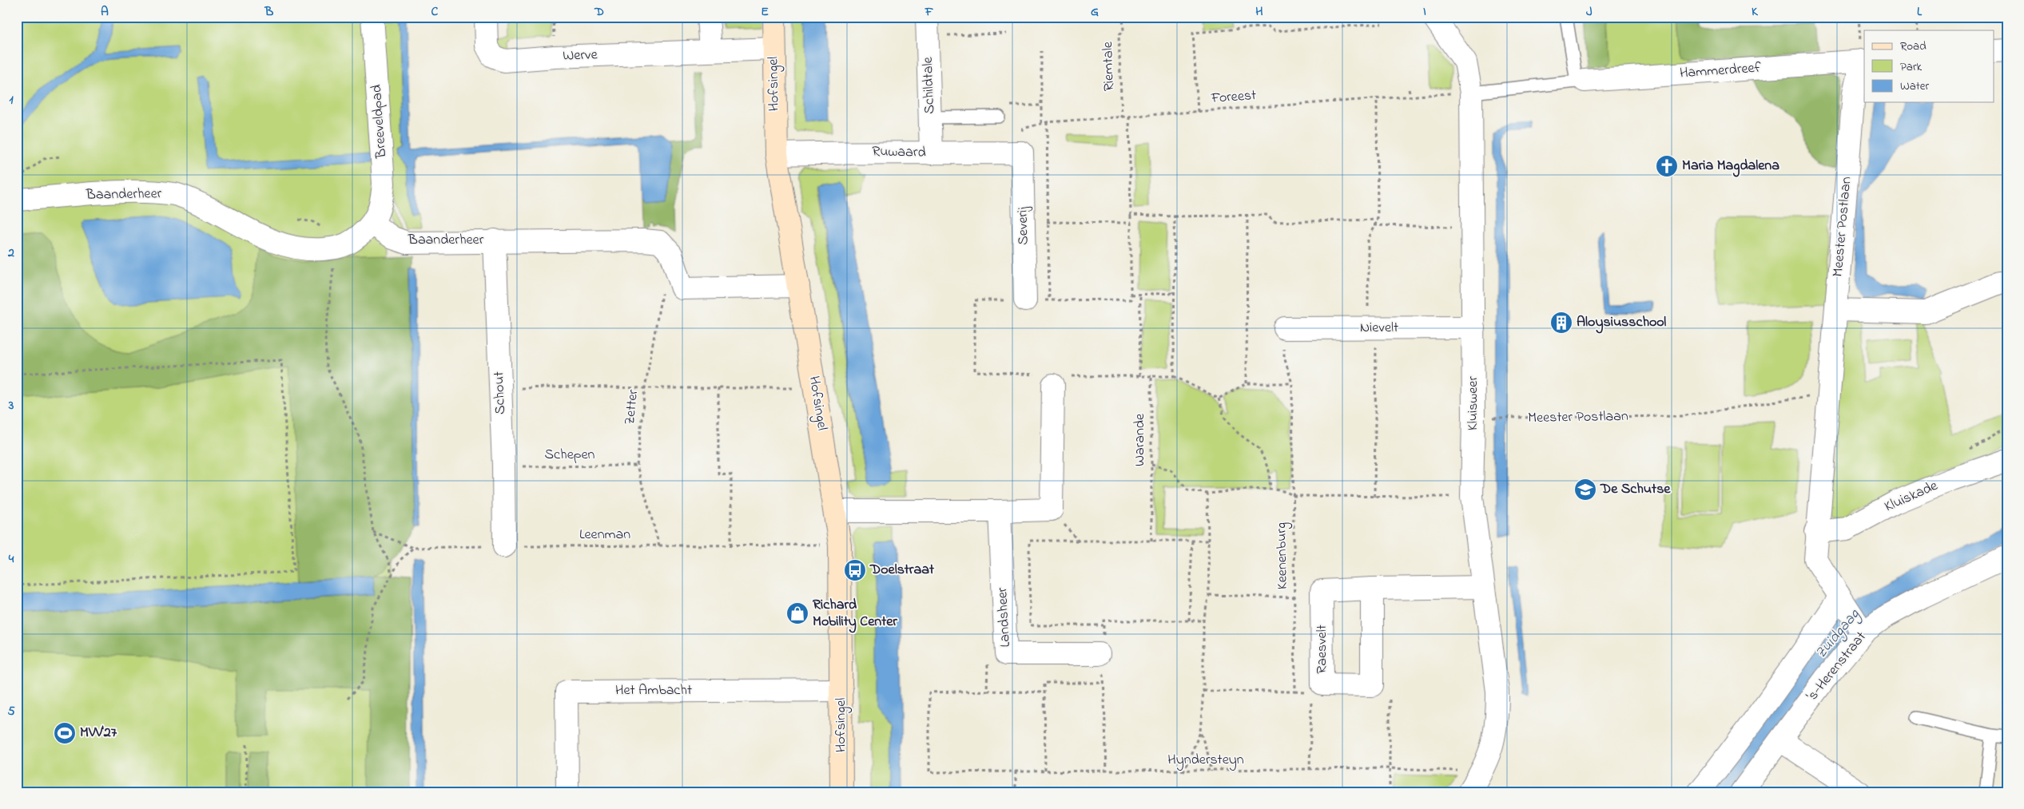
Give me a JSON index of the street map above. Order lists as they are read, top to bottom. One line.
{"streets":{"street":["Werve","Hammerdreef","Hofsingel","Schildtale","Breeveldpad","Ruwaard","Baanderheer","Severij","Meester Postlaan","Nievelt","Schout","Kluisweer","Kluiskade","Landsheer","Raesvelt","'s-Herenstraat","Het Ambacht"],"path":["Riemtale","Foreest","Zetter","Warande","Schepen","Leenman","Keenenburg","Hyndersteyn"]},"crossings":[["Werve","Hofsingel"],["Riemtale","Foreest"],["Hammerdreef","Foreest"],["Hammerdreef","Meester Postlaan"],["Hammerdreef","Kluisweer"],["Hofsingel","Ruwaard"],["Hofsingel","Leenman"],["Hofsingel","Het Ambacht"],["Schildtale","Ruwaard"],["Foreest","Ruwaard"],["Foreest","Severij"],["Foreest","Kluisweer"],["Breeveldpad","Baanderheer"],["Ruwaard","Severij"],["Baanderheer","Schout"],["Baanderheer","Zetter"],["Meester Postlaan","Kluiskade"],["Meester Postlaan","'s-Herenstraat"],["Nievelt","Kluisweer"],["Nievelt","Keenenburg"],["Schout","Schepen"],["Schout","Leenman"],["Kluisweer","Raesvelt"],["Kluisweer","Hyndersteyn"],["Zetter","Schepen"],["Zetter","Leenman"]],"water":["Zuidgaag"],"places":{"church":["Maria Magdalena"],"building":["Aloysiusschool"],"school or university":["De Schutse"],"bus stop":["Doelstraat"],"shop":["Richard Mobility Center"],"sports":["MVV'27"]},"legend":["Road","Park","Water"],"grid":{"columns":["A","B","C","D","E","F","G","H","I","J","K","L"],"rows":["1","2","3","4","5"]}}
